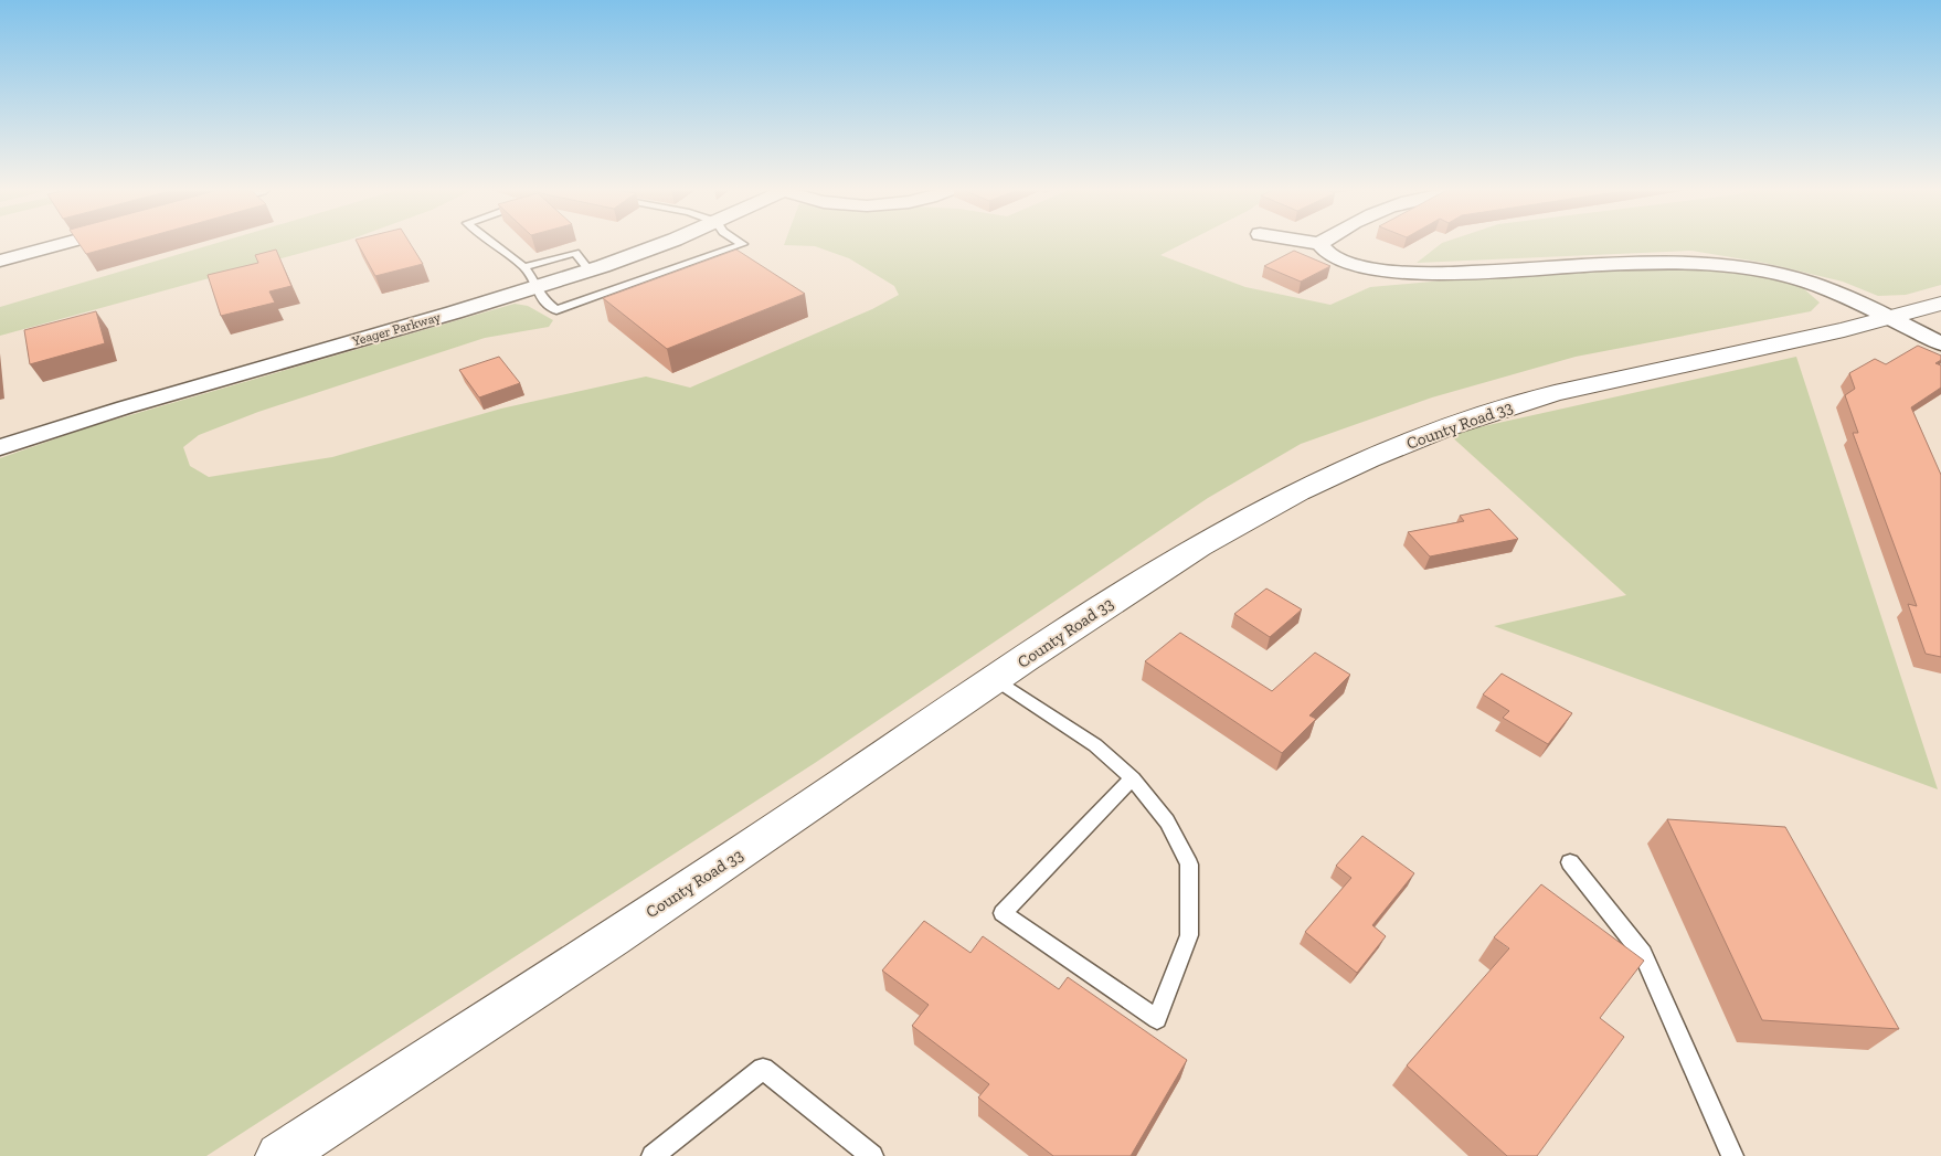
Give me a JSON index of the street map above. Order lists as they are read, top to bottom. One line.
{"streets":{"street":["Yeager Parkway","County Road 33"]}}
